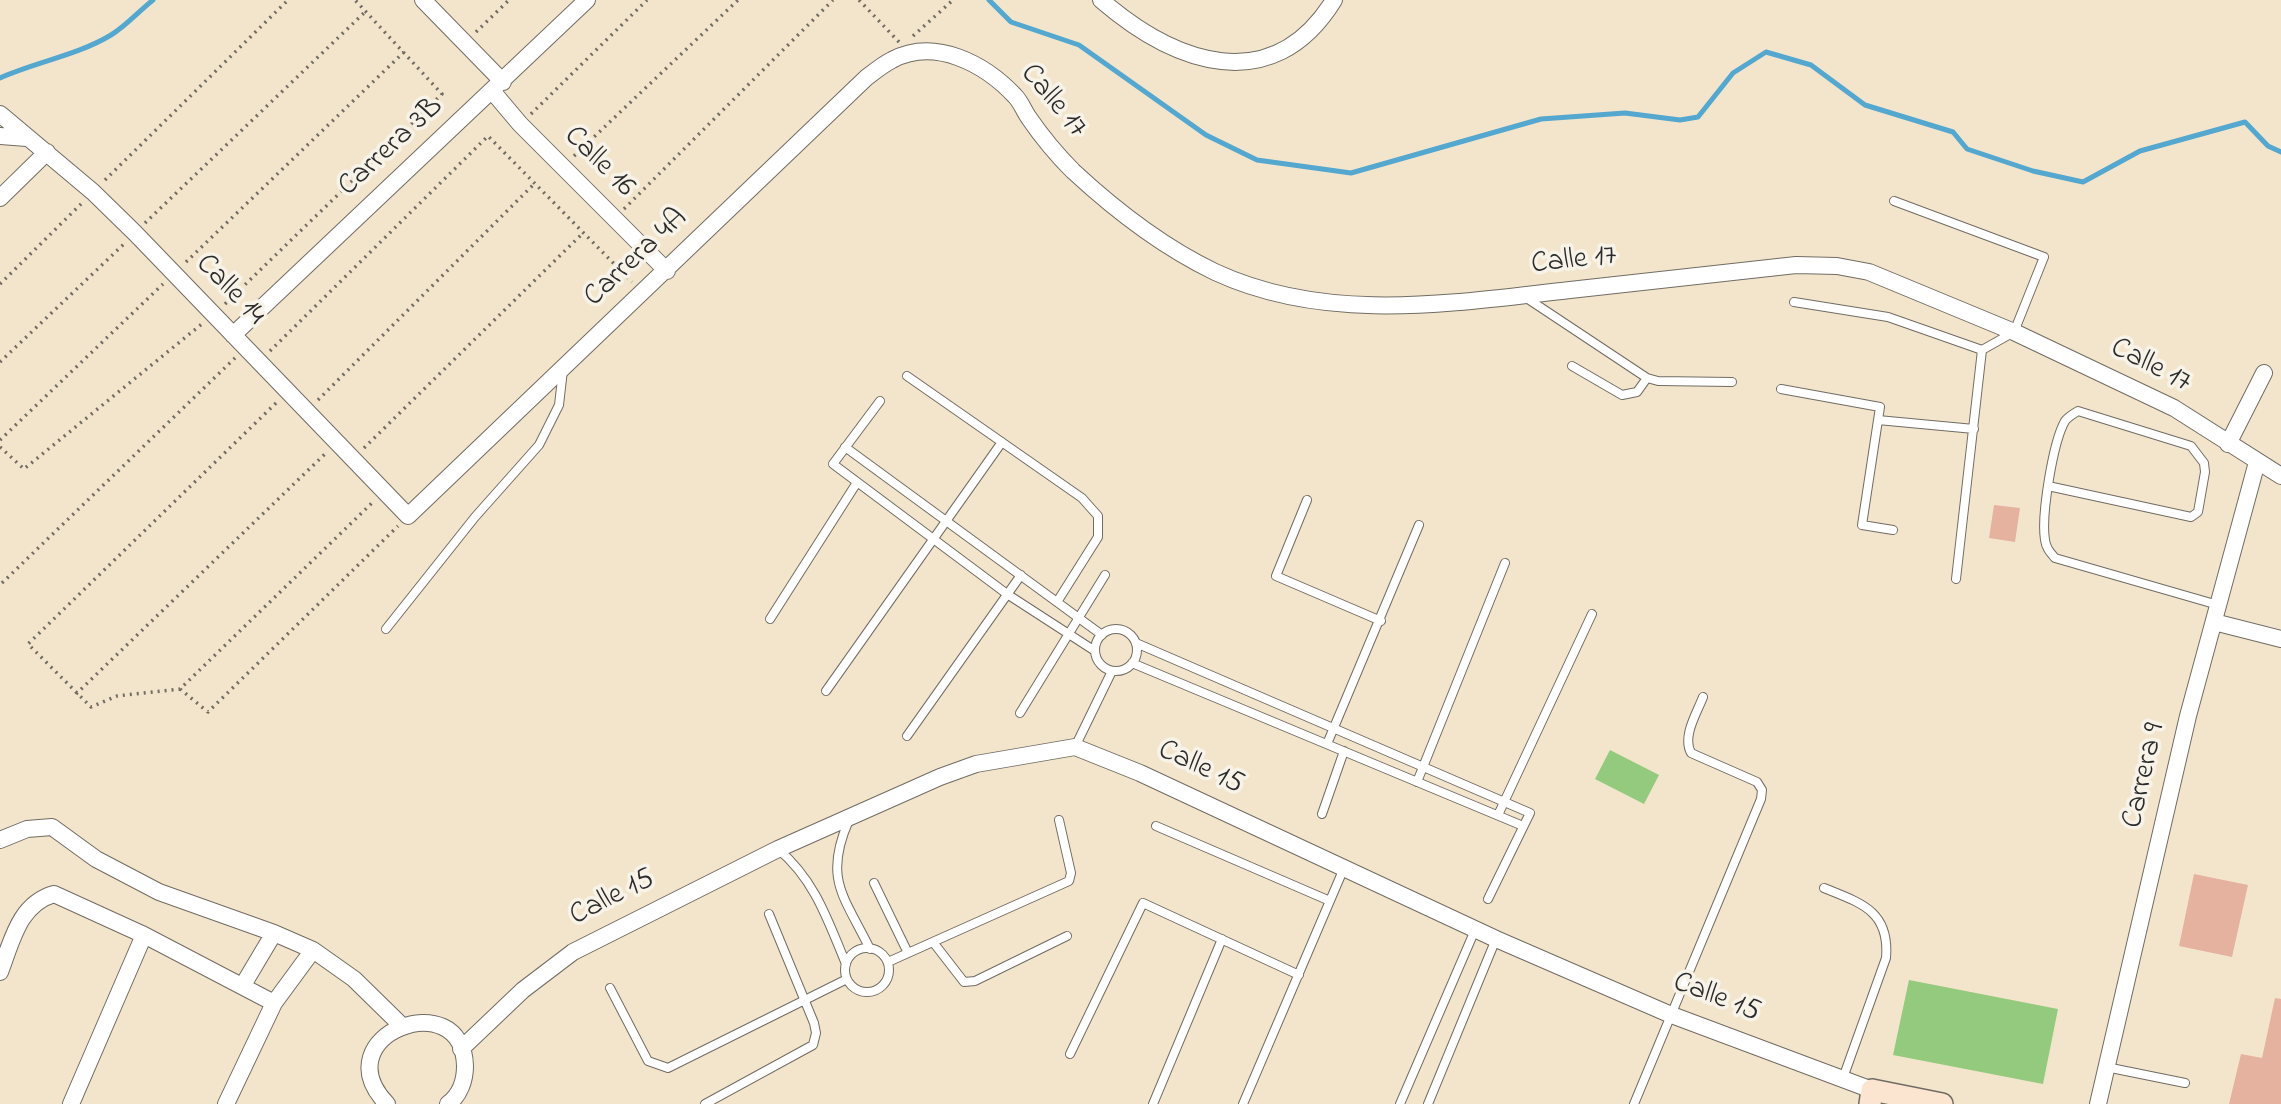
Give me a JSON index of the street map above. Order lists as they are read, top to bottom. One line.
{"streets":{"main road":["Calle 15"],"street":["Calle 17","Carrera 3B","Calle 16","Carrera 4A","Calle 14","Carrera 9"]},"crossings":[["Calle 17","Carrera 4A"],["Calle 17","Carrera 9"],["Carrera 3B","Calle 16"],["Carrera 3B","Calle 14"],["Calle 16","Carrera 4A"],["Carrera 4A","Calle 14"]]}
